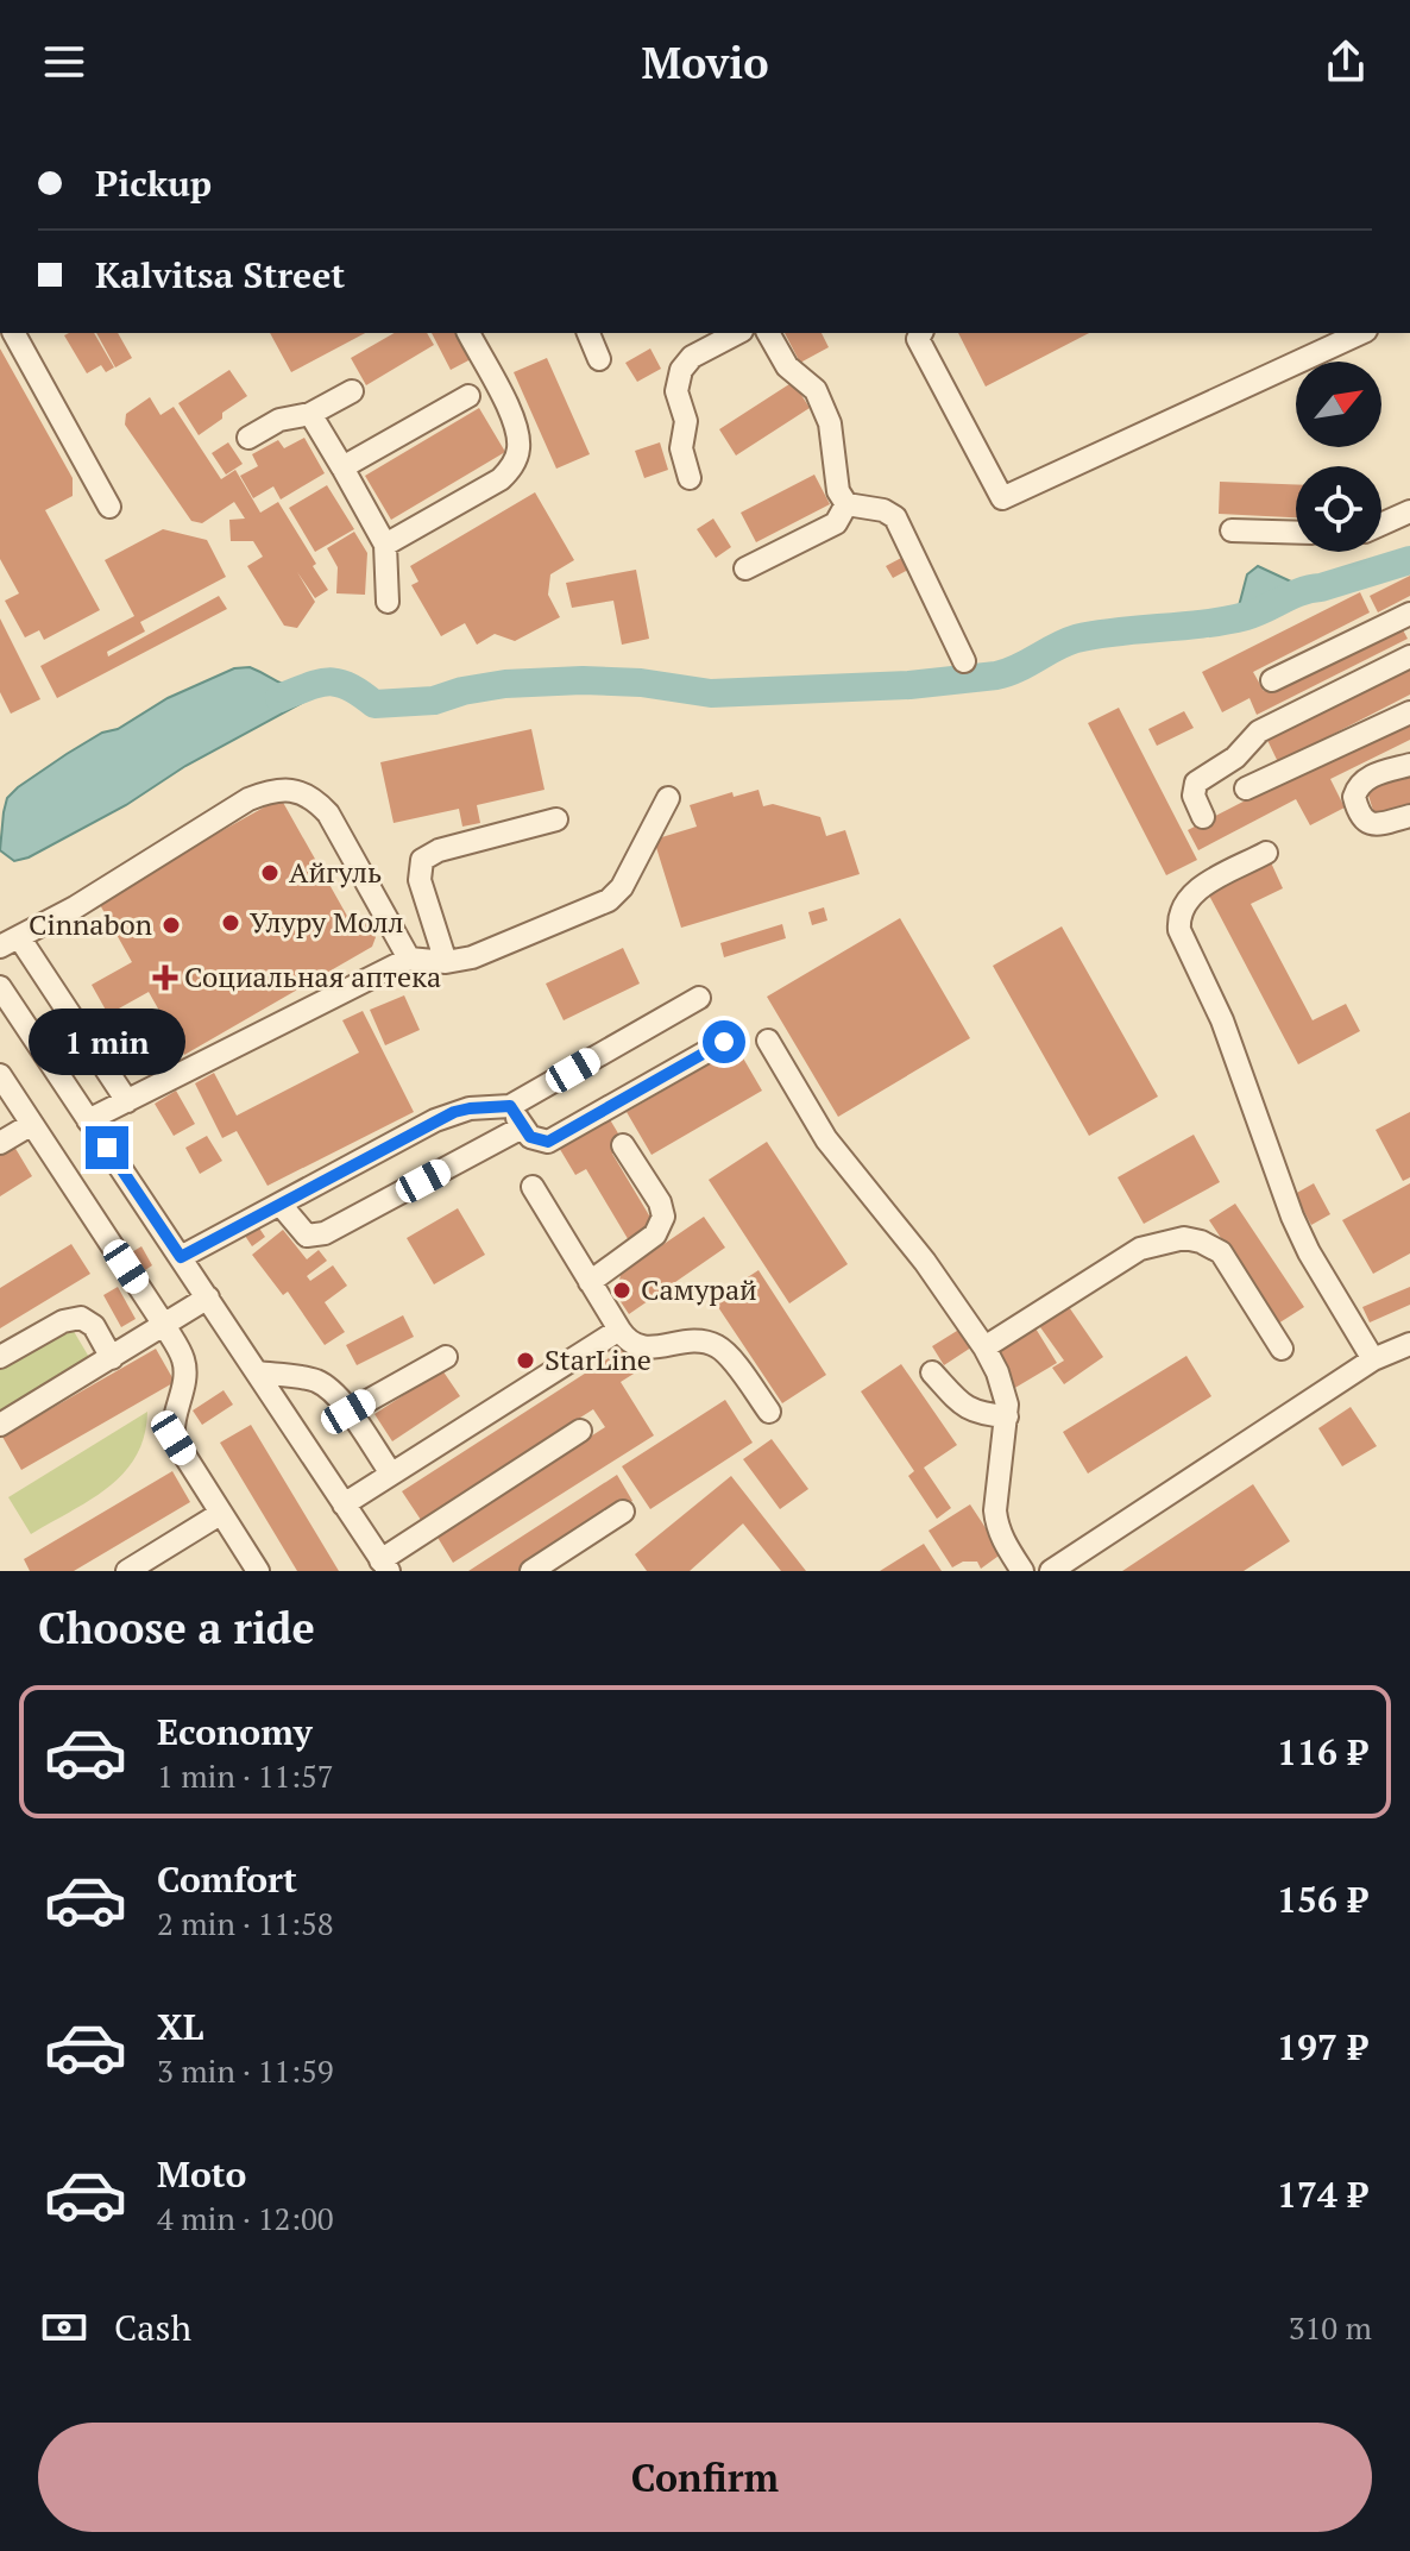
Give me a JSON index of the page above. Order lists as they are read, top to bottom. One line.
{"places":{"other":["Айгуль","Улуру Молл","Cinnabon","Самурай","StarLine"],"health":["Социальная аптека"]},"north":"top right","page":{"header":"Movio","banner":["Pickup","Kalvitsa Street"],"bubble":"1 min","heading":"Choose a ride","list":[{"name":"Economy","note":"1 min · 11:57","value":"116 ₽"},{"name":"Comfort","note":"2 min · 11:58","value":"156 ₽"},{"name":"XL","note":"3 min · 11:59","value":"197 ₽"},{"name":"Moto","note":"4 min · 12:00","value":"174 ₽"}],"pay":["Cash","310 m"],"buttons":"Confirm"}}
